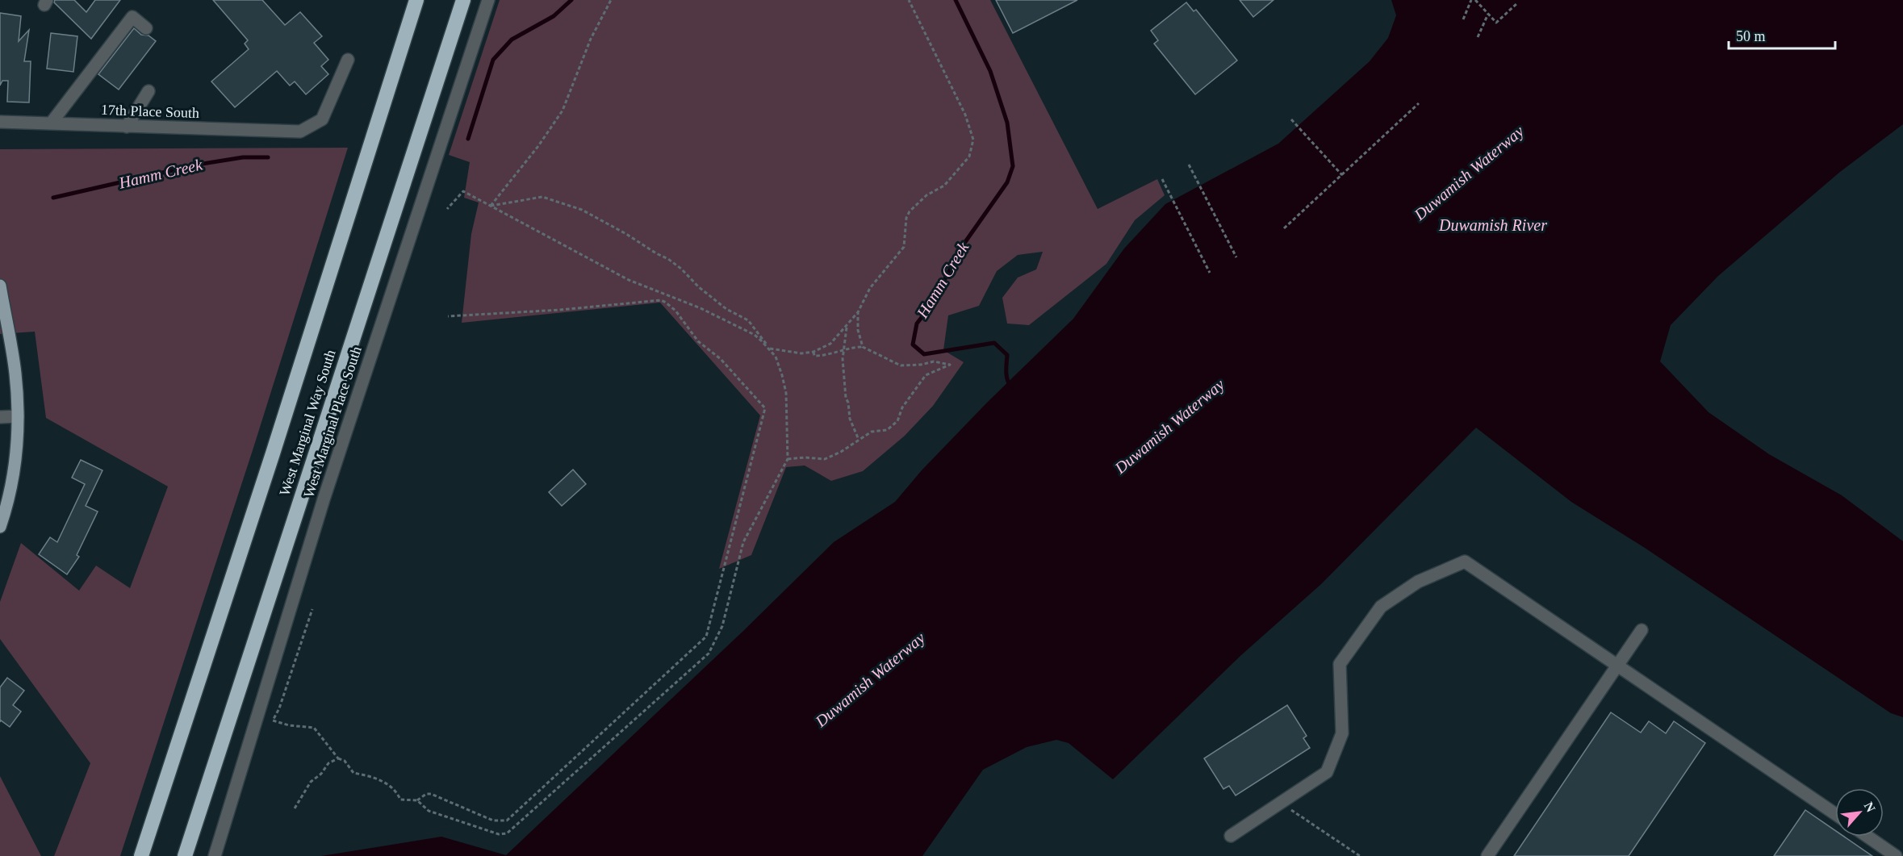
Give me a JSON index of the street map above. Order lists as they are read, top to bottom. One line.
{"streets":{"highway":["West Marginal Way South"],"street":["17th Place South","West Marginal Place South"]},"water":["Duwamish Waterway","Hamm Creek","Duwamish River"],"scale_bar":"50 m","north":"top right"}
